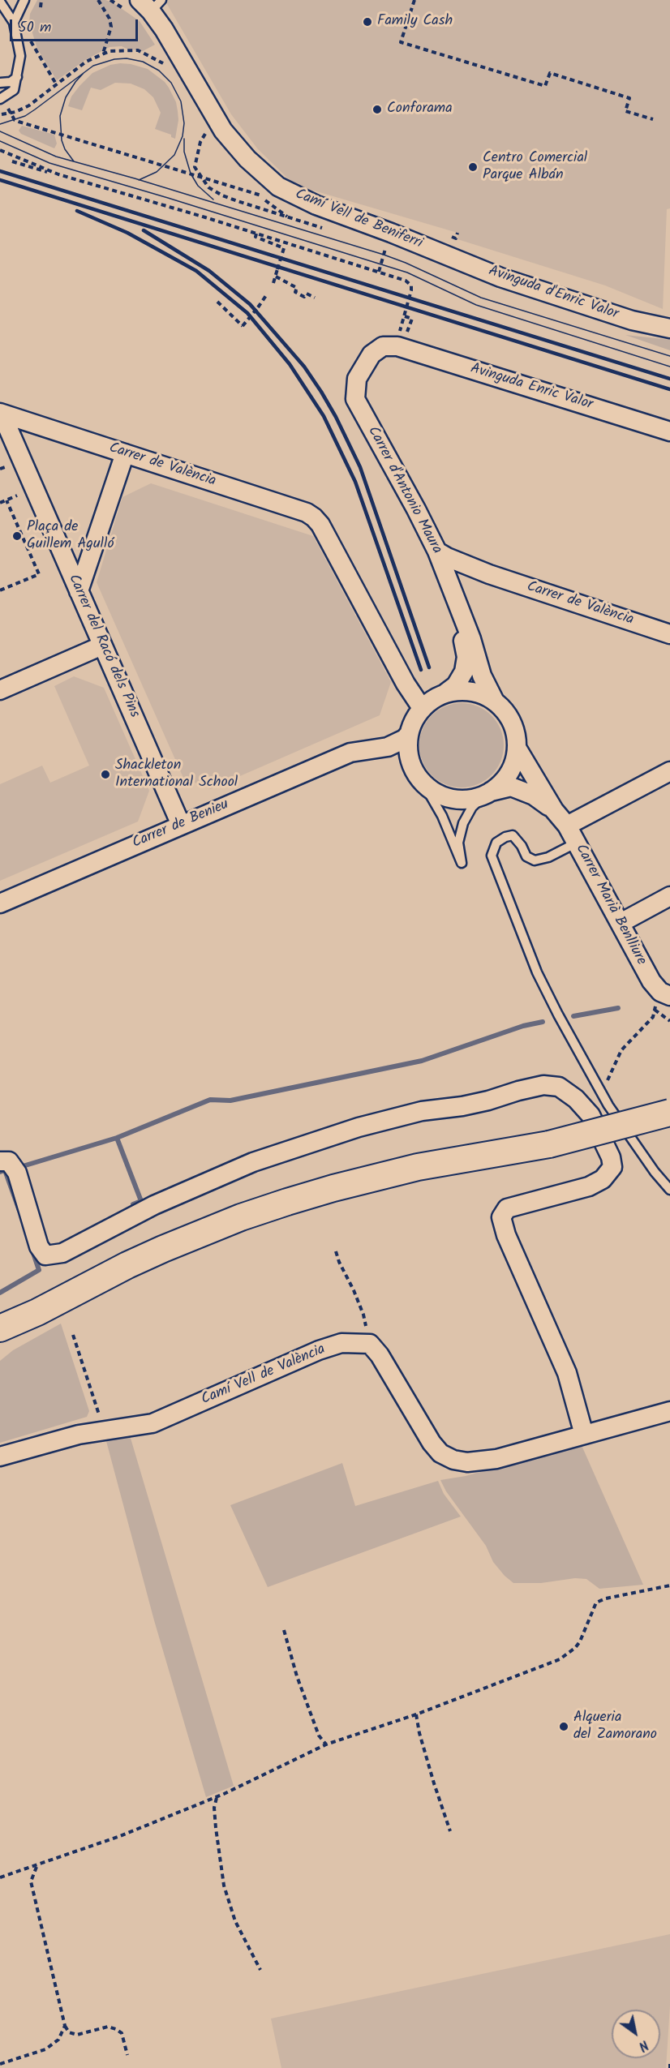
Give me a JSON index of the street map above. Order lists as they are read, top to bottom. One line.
{"streets":{"street":["Camí Vell de Beniferri","Avinguda d'Enric Valor","Avinguda Enric Valor","Carrer de València","Carrer d'Antonio Maura","Carrer del Racó dels Pins","Carrer de Benieu","Carrer Marià Benlliure","Camí Vell de València"]},"crossings":[["Camí Vell de Beniferri","Avinguda d'Enric Valor"],["Avinguda Enric Valor","Carrer d'Antonio Maura"],["Carrer de València","Carrer d'Antonio Maura"],["Carrer de València","Carrer del Racó dels Pins"],["Carrer de València","Carrer de Benieu"],["Carrer de València","Carrer Marià Benlliure"],["Carrer d'Antonio Maura","Carrer de Benieu"],["Carrer d'Antonio Maura","Carrer Marià Benlliure"],["Carrer del Racó dels Pins","Carrer de Benieu"],["Carrer de Benieu","Carrer Marià Benlliure"]],"places":["Family Cash","Conforama","Centro Comercial Parque Albán","Plaça de Guillem Agulló","Shackleton International School","Alqueria del Zamorano"],"scale_bar":"50 m","north":"bottom right"}
